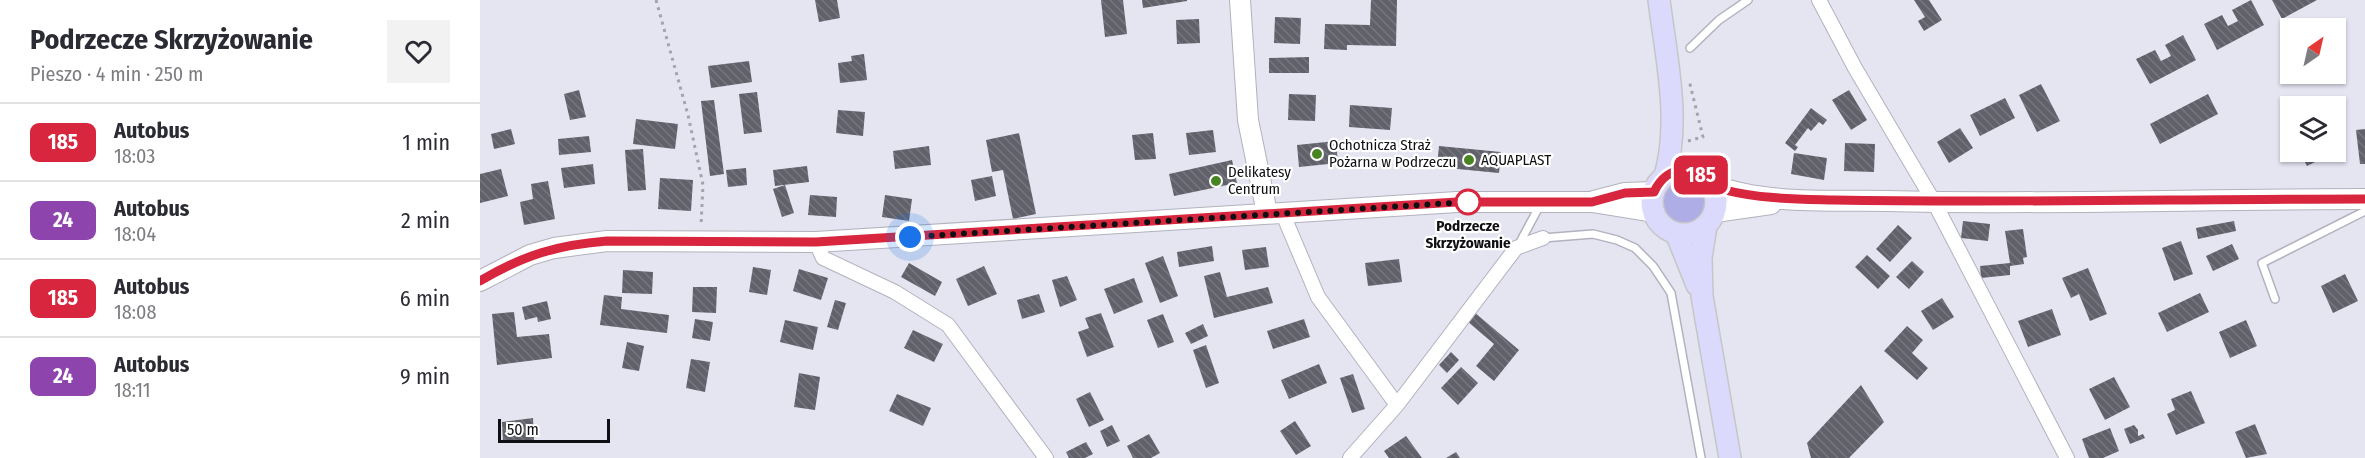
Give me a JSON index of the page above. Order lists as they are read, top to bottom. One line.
{"places":["Ochotnicza Straż Pożarna w Podrzeczu","AQUAPLAST","Delikatesy Centrum","Podrzecze Skrzyżowanie"],"lines":["bus line 185"],"scale_bar":"50 m","north":"top right","page":{"heading":["Podrzecze Skrzyżowanie","Pieszo · 4 min · 250 m"],"on_map":"185","list":[{"mark":"185","name":"Autobus","note":"18:03","value":"1 min"},{"mark":"24","name":"Autobus","note":"18:04","value":"2 min"},{"mark":"185","name":"Autobus","note":"18:08","value":"6 min"},{"mark":"24","name":"Autobus","note":"18:11","value":"9 min"}],"scale":"50 m"}}
